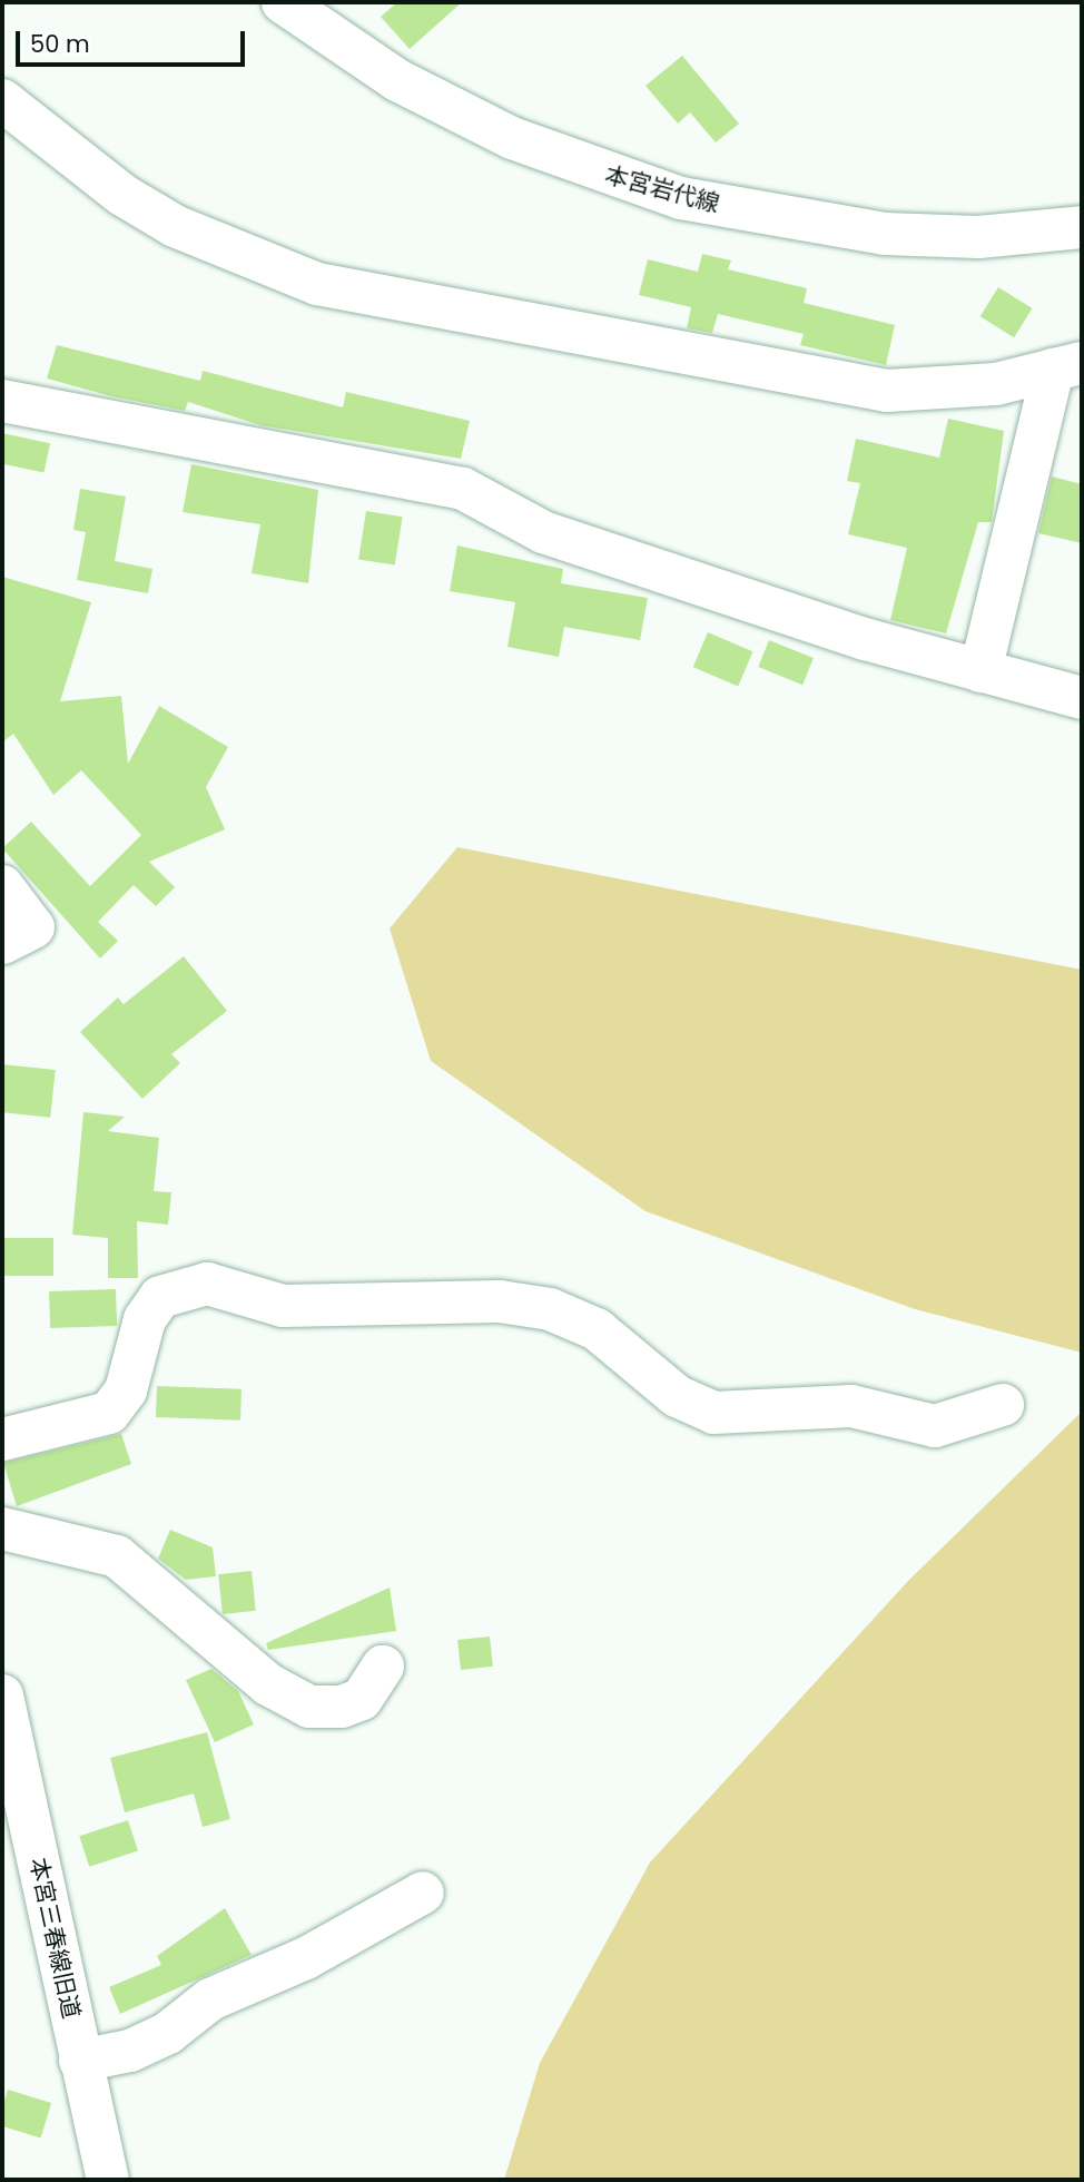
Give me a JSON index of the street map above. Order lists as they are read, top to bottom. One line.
{"streets":{"street":["本宮岩代線","本宮三春線旧道"]},"scale_bar":"50 m"}
